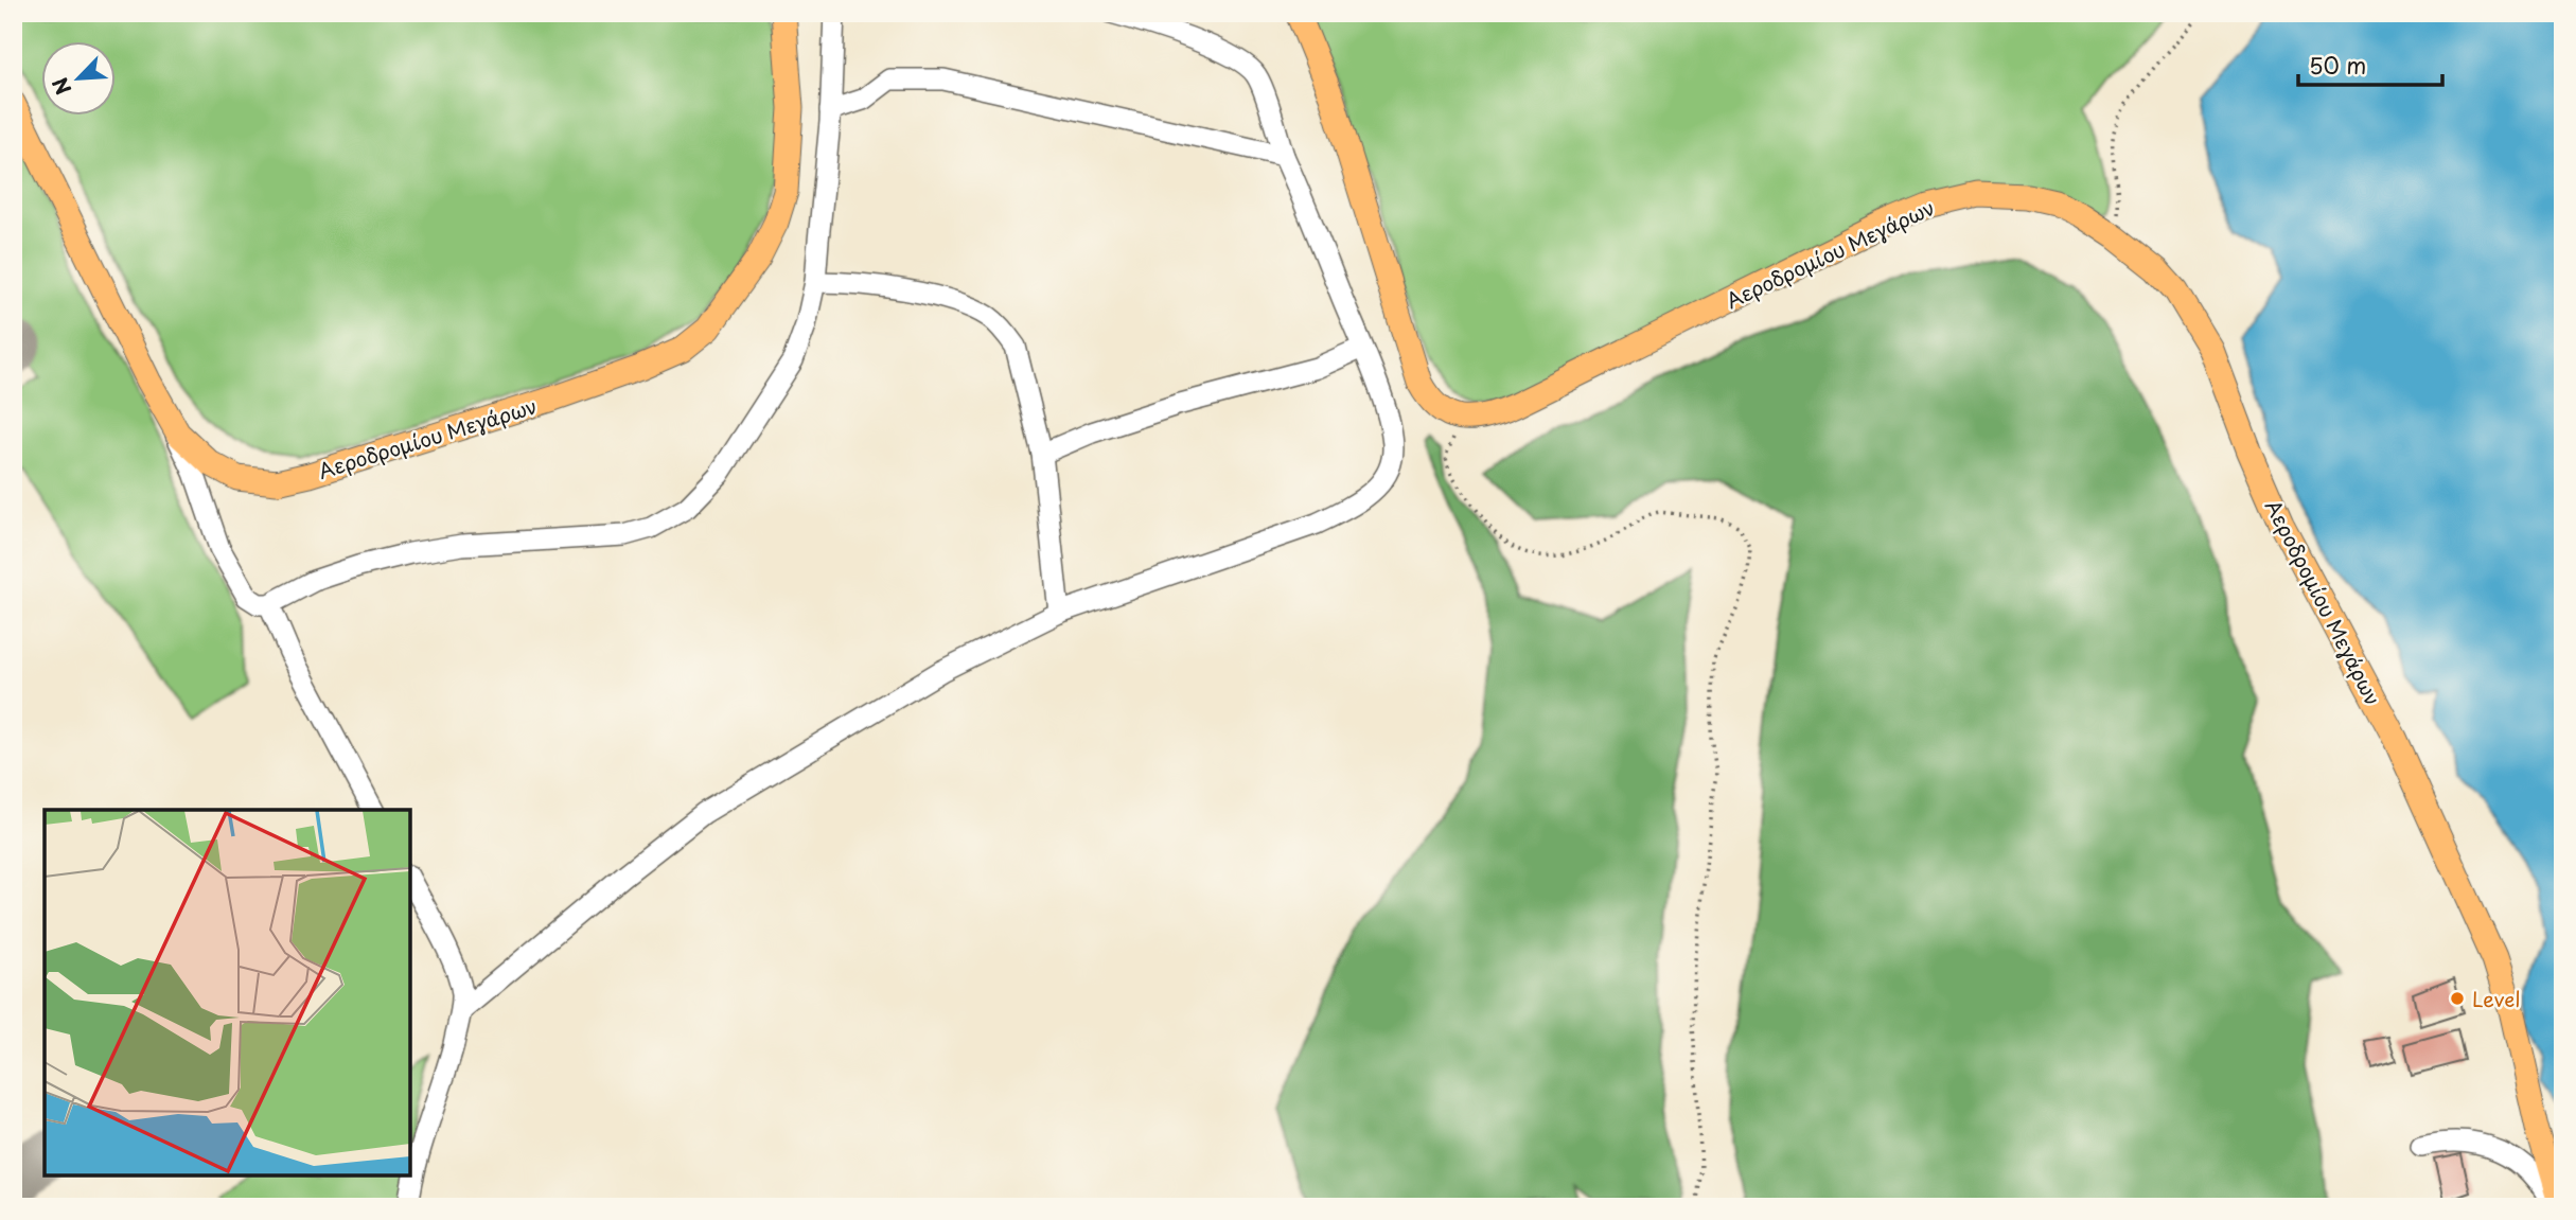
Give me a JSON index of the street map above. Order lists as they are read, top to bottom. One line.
{"streets":{"main road":["Αεροδρομίου Μεγάρων"]},"places":["Level"],"scale_bar":"50 m","north":"bottom left"}
